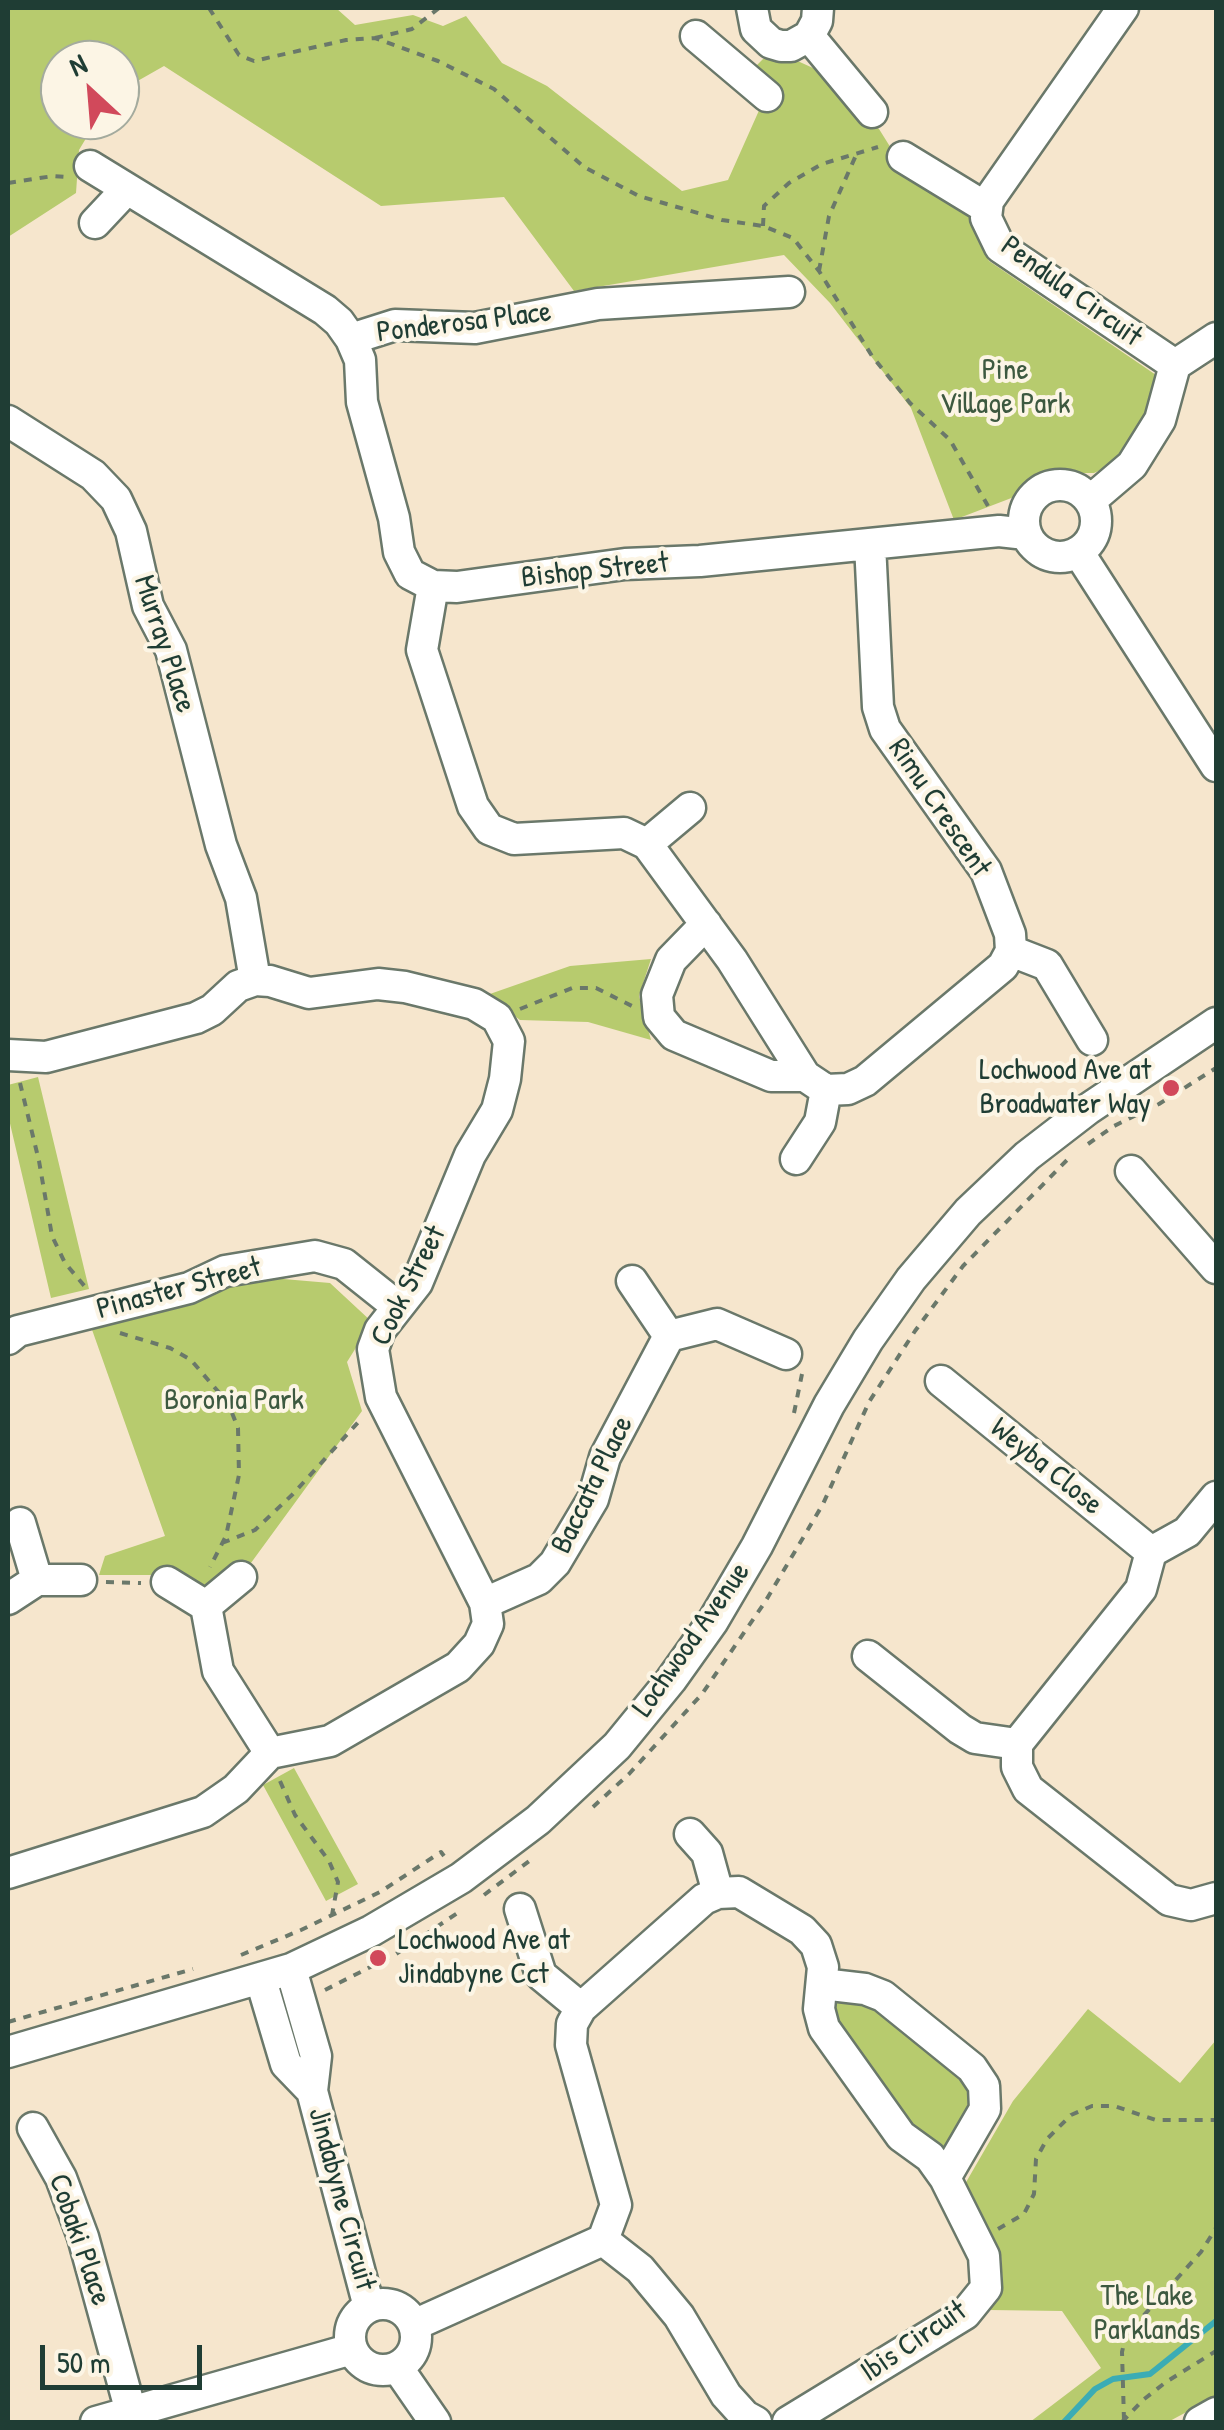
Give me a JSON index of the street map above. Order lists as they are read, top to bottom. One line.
{"streets":{"street":["Pendula Circuit","Ponderosa Place","Bishop Street","Murray Place","Rimu Crescent","Cook Street","Pinaster Street","Weyba Close","Baccata Place","Lochwood Avenue","Jindabyne Circuit","Cobaki Place","Ibis Circuit"]},"crossings":[["Pendula Circuit","Bishop Street"],["Bishop Street","Rimu Crescent"],["Cook Street","Pinaster Street"],["Cook Street","Baccata Place"],["Lochwood Avenue","Jindabyne Circuit"]],"parks":["Pine Village Park","Boronia Park","The Lake Parklands"],"places":["Lochwood Ave at Broadwater Way","Lochwood Ave at Jindabyne Cct"],"scale_bar":"50 m","north":"top left"}
